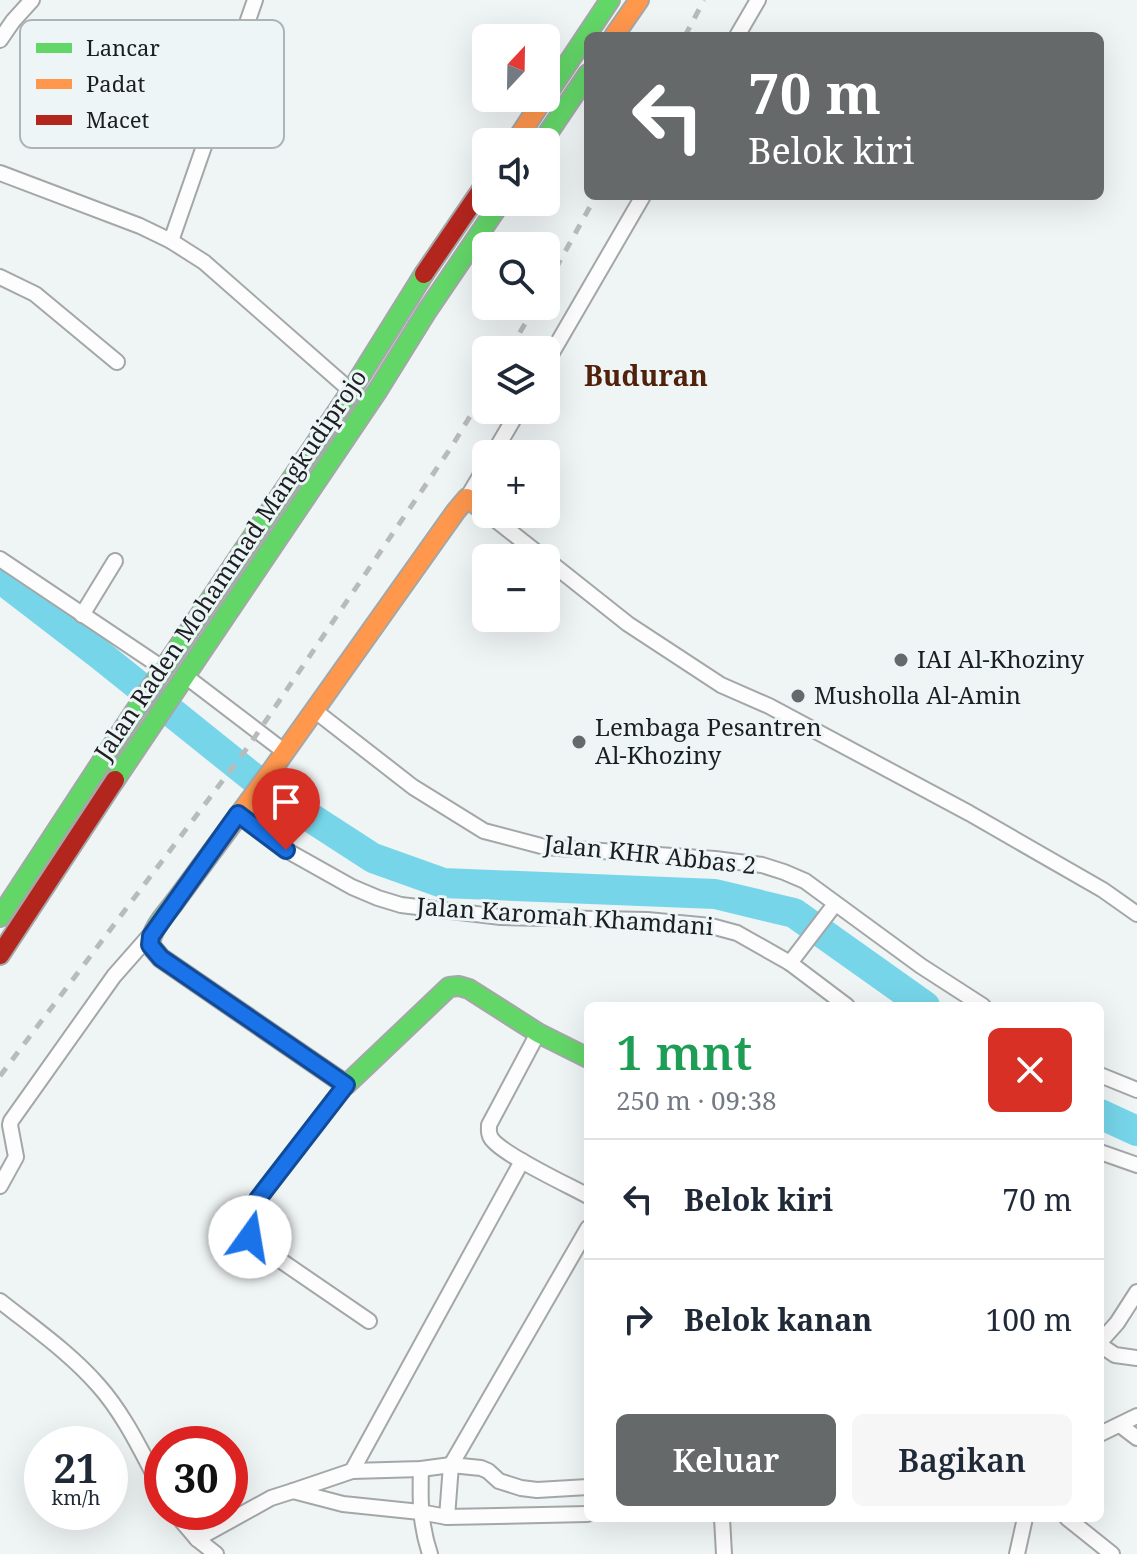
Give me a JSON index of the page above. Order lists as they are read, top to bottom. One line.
{"streets":{"main road":["Jalan Raden Mohammad Mangkudiprojo"],"street":["Jalan KHR Abbas 2","Jalan Karomah Khamdani"]},"districts":["Buduran"],"places":["IAI Al-Khoziny","Musholla Al-Amin","Lembaga Pesantren Al-Khoziny"],"legend":["Lancar","Padat","Macet"],"north":"top","page":{"map_buttons":["+","−"],"turn":["70 m","Belok kiri"],"heading":["1 mnt","250 m · 09:38"],"list":[{"name":"Belok kiri","value":"70 m"},{"name":"Belok kanan","value":"100 m"}],"buttons":["Keluar","Bagikan"],"speed":"21 km/h","limit":"30"}}
